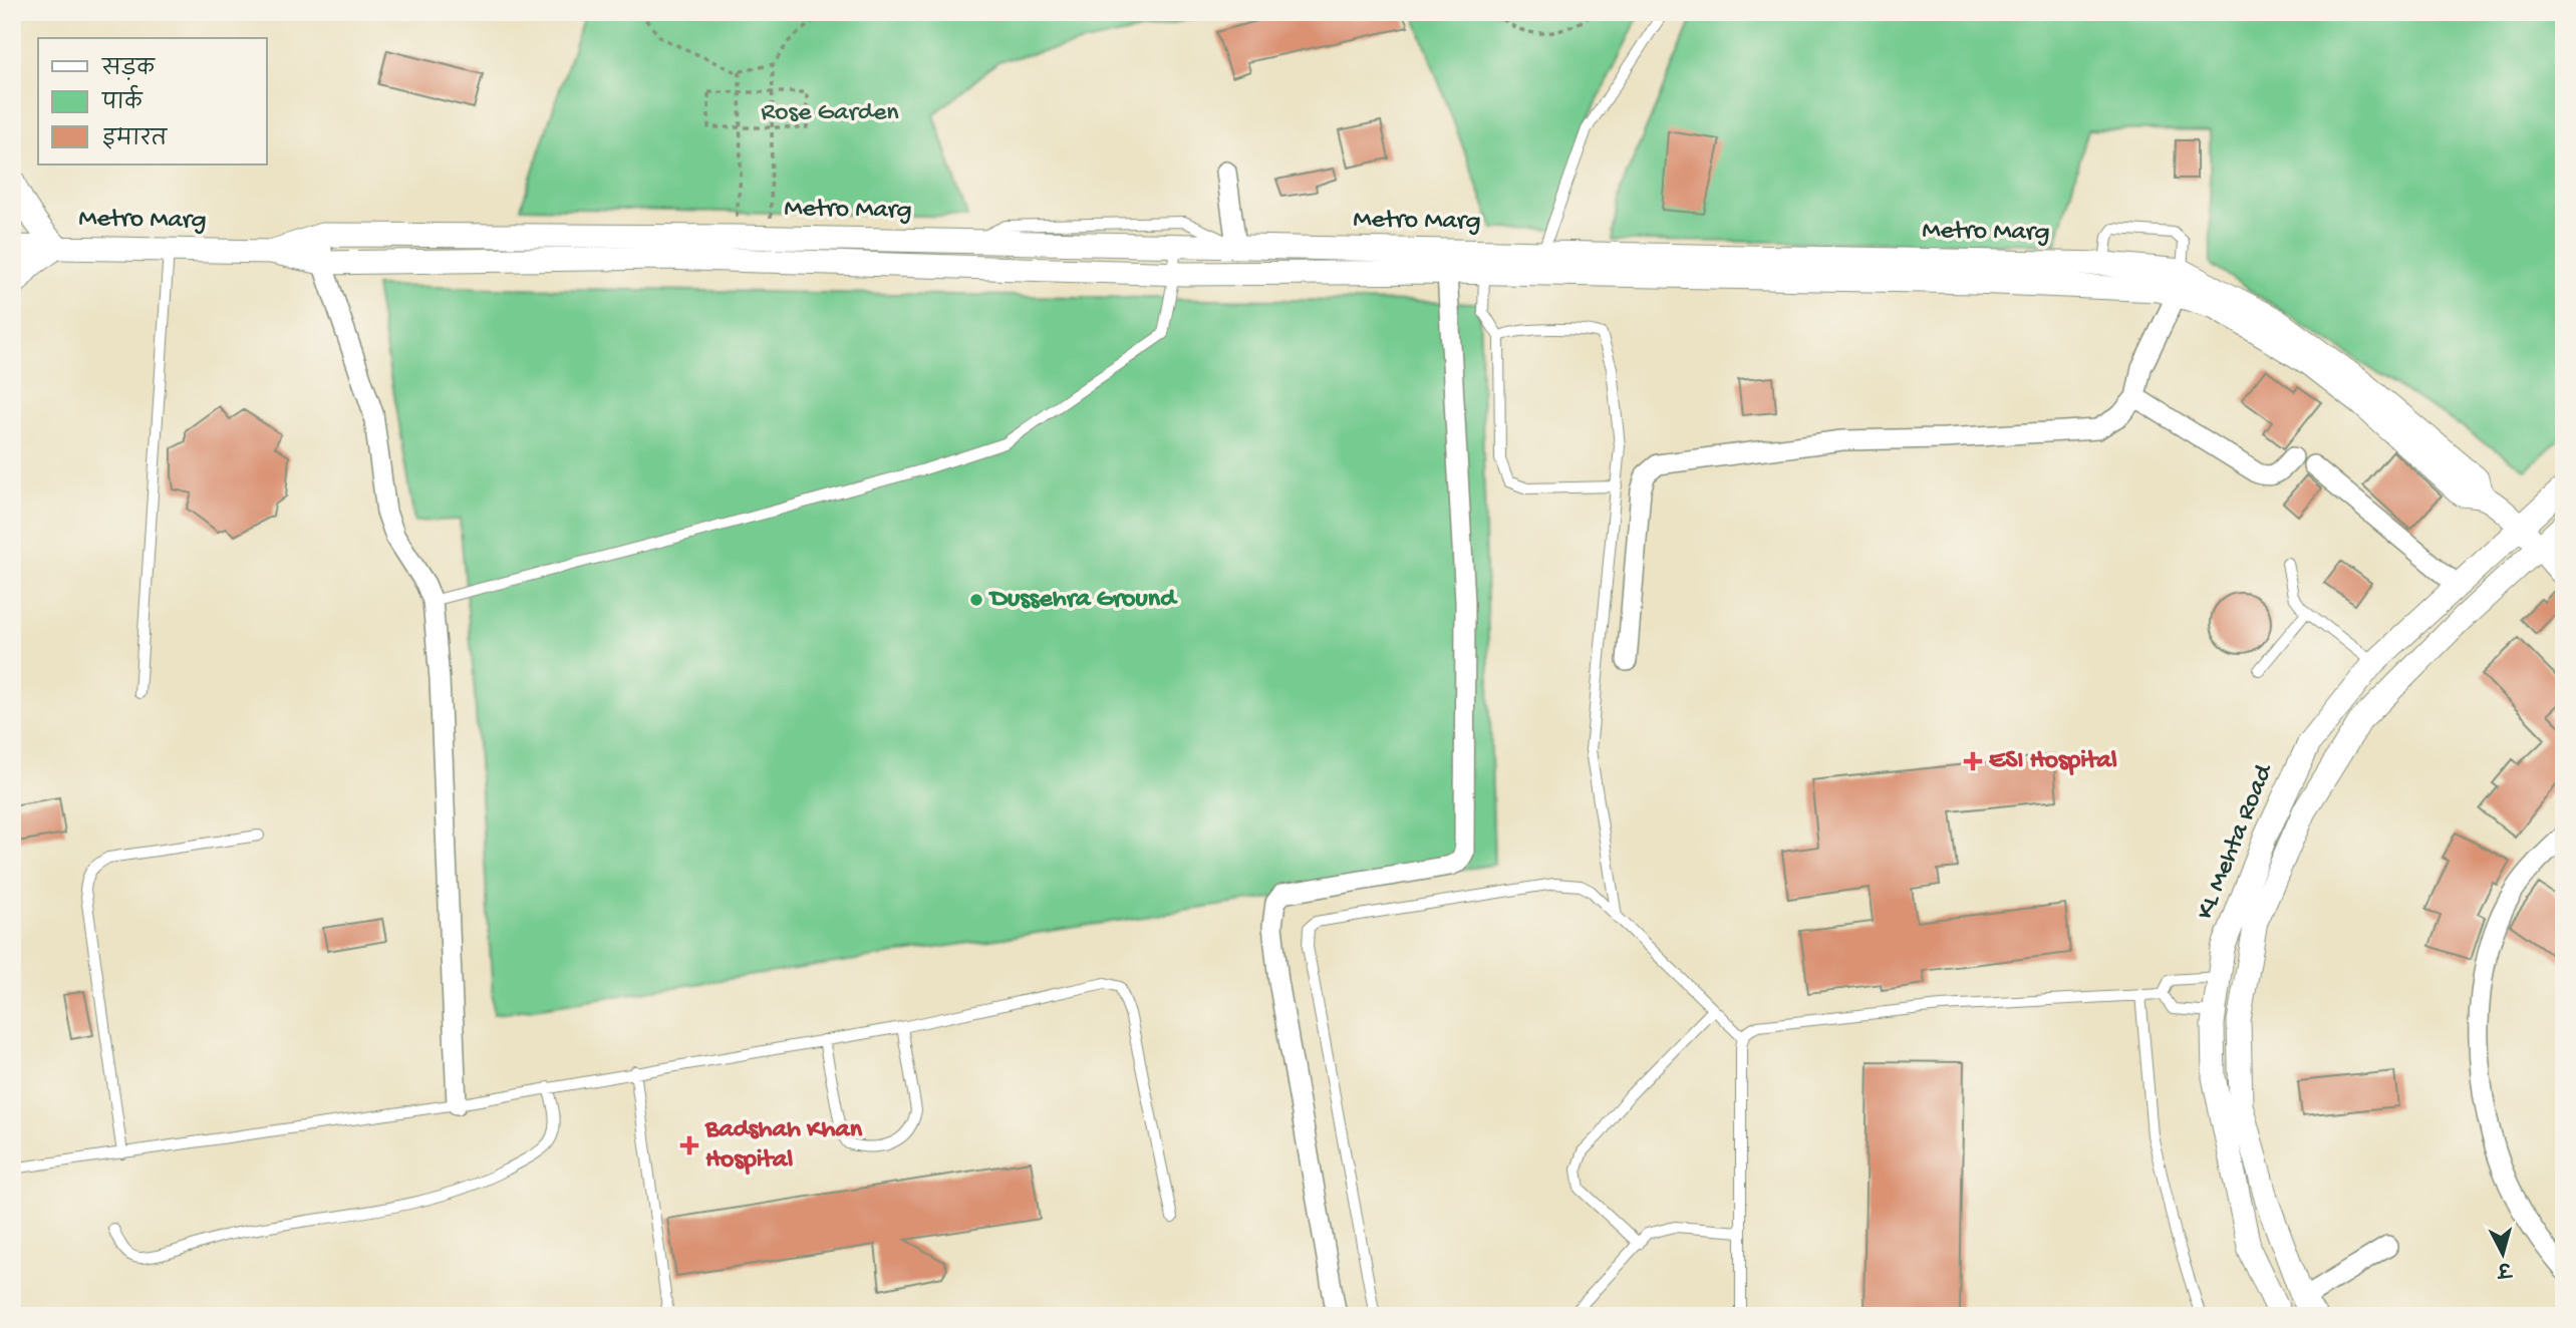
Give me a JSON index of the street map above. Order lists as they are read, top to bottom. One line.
{"streets":{"street":["Metro Marg","KL Mehta Road"]},"crossings":[["Metro Marg","KL Mehta Road"]],"parks":["Rose Garden"],"places":{"other":["Dussehra Ground"],"health":["ESI Hospital","Badshah Khan Hospital"]},"legend":["सड़क","पार्क","इमारत"],"north":"bottom"}
